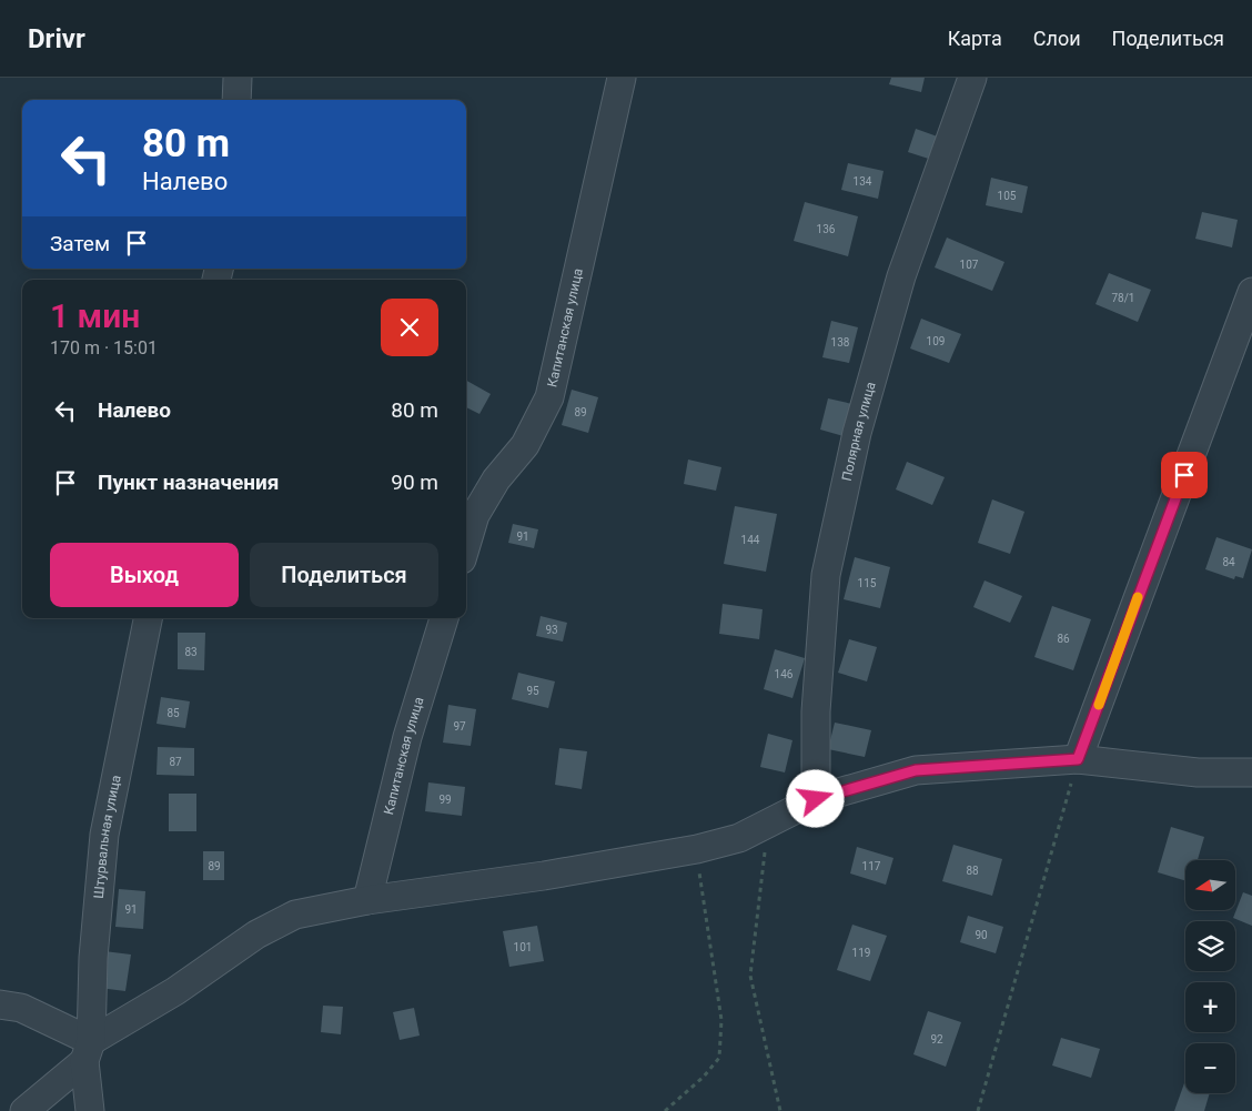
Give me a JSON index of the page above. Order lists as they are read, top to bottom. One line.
{"streets":{"street":["Капитанская улица","Полярная улица","Штурвальная улица"]},"house_numbers":["134","105","136","107","78/1","109","138","89","91","144","84","115","93","86","83","146","95","85","97","87","99","89","117","88","91","90","101","119","92"],"north":"left","page":{"header":"Drivr","nav":["Карта","Слои","Поделиться"],"turn":["80 m","Налево"],"then":"Затем","heading":["1 мин","170 m · 15:01"],"list":[{"name":"Налево","value":"80 m"},{"name":"Пункт назначения","value":"90 m"}],"buttons":["Выход","Поделиться"],"map_buttons":["+","−"]}}
